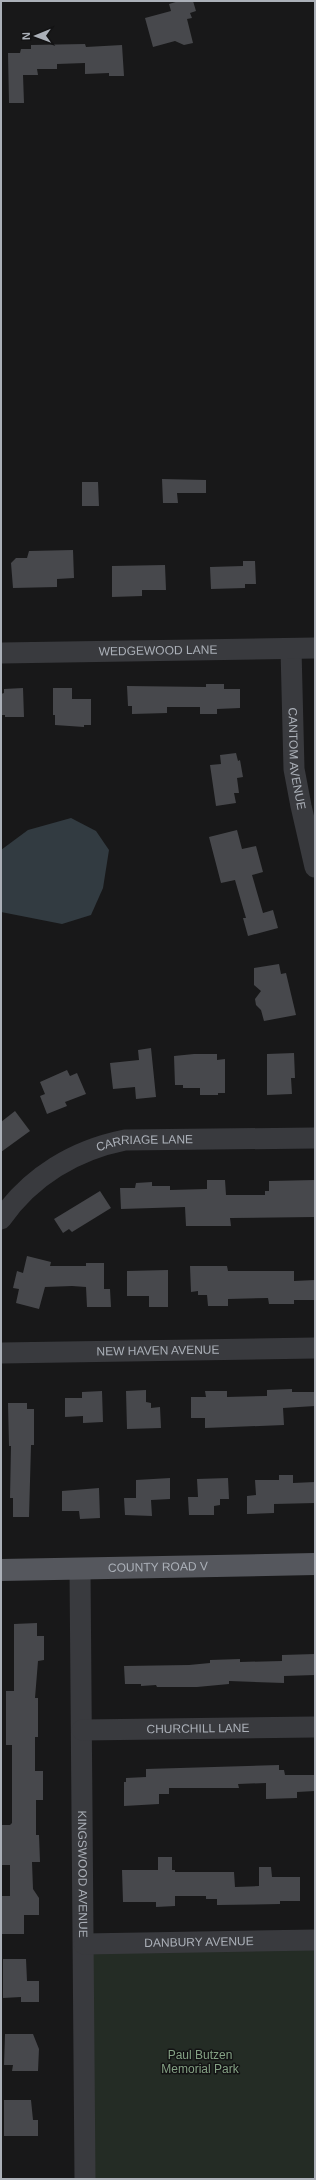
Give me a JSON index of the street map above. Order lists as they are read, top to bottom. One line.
{"streets":{"main road":["COUNTY ROAD V"],"street":["WEDGEWOOD LANE","CANTOM AVENUE","CARRIAGE LANE","NEW HAVEN AVENUE","CHURCHILL LANE","KINGSWOOD AVENUE","DANBURY AVENUE"]},"crossings":[["WEDGEWOOD LANE","CANTOM AVENUE"],["COUNTY ROAD V","KINGSWOOD AVENUE"],["CHURCHILL LANE","KINGSWOOD AVENUE"],["KINGSWOOD AVENUE","DANBURY AVENUE"]],"parks":["Paul Butzen Memorial Park"],"north":"left"}
